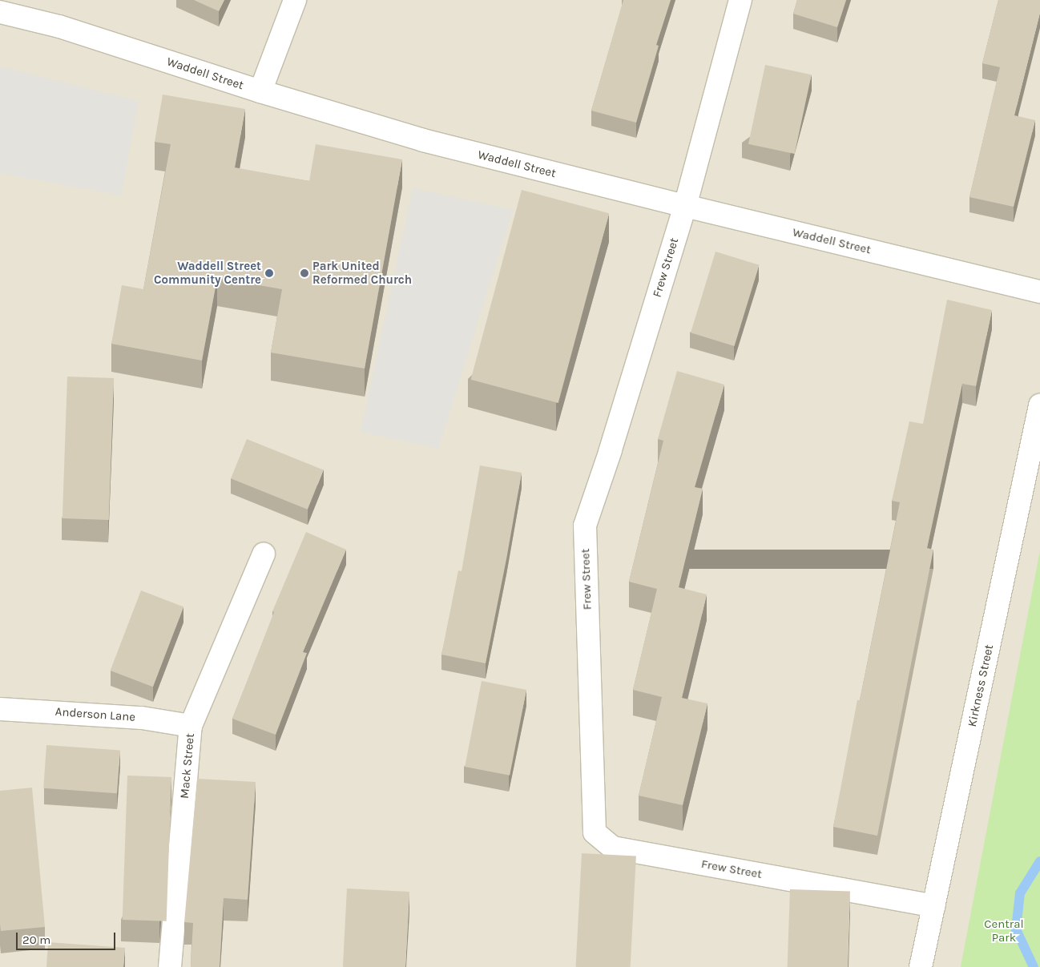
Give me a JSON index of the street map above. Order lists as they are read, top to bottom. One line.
{"streets":{"street":["Waddell Street","Frew Street","Kirkness Street","Anderson Lane","Mack Street"]},"crossings":[["Waddell Street","Frew Street"],["Frew Street","Kirkness Street"],["Anderson Lane","Mack Street"]],"parks":["Central Park"],"places":["Waddell Street Community Centre","Park United Reformed Church"],"scale_bar":"20 m"}
